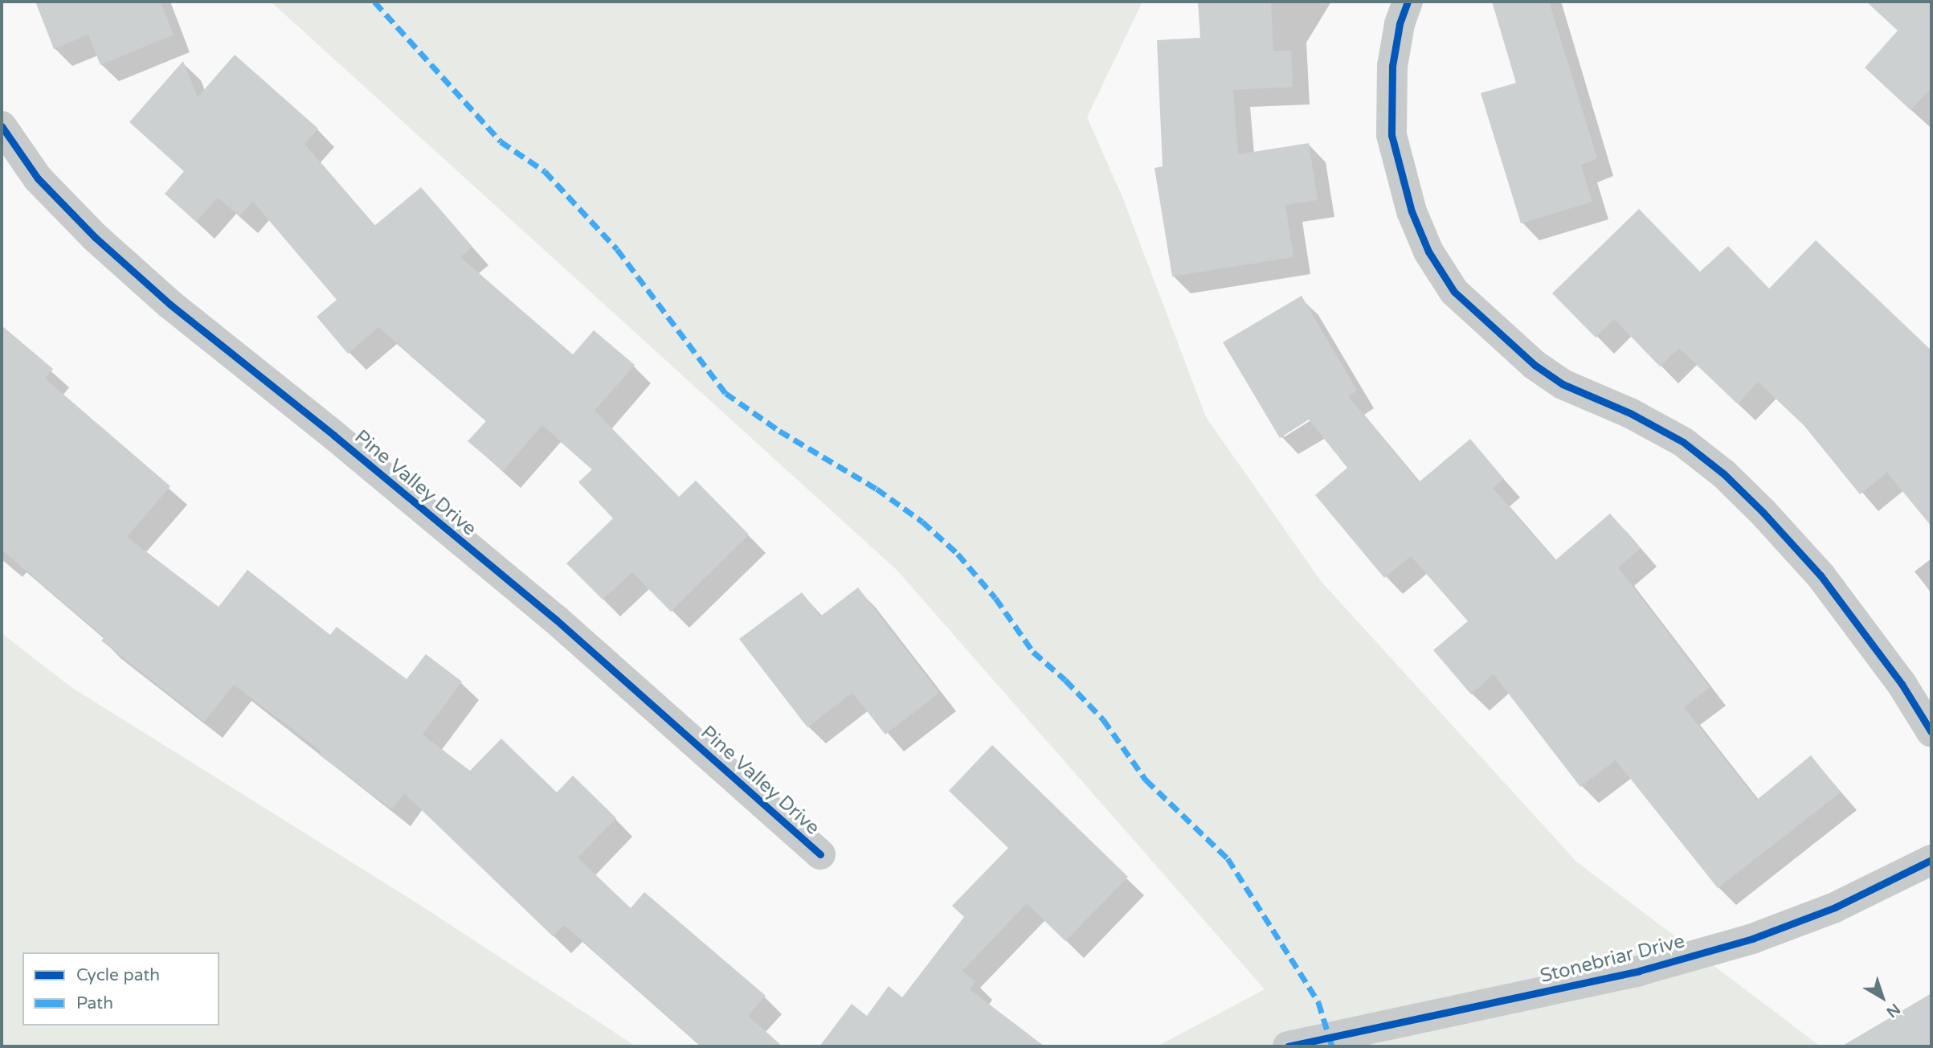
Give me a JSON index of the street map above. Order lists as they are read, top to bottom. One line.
{"streets":{"street":["Pine Valley Drive","Stonebriar Drive"]},"legend":["Cycle path","Path"],"north":"bottom right"}
